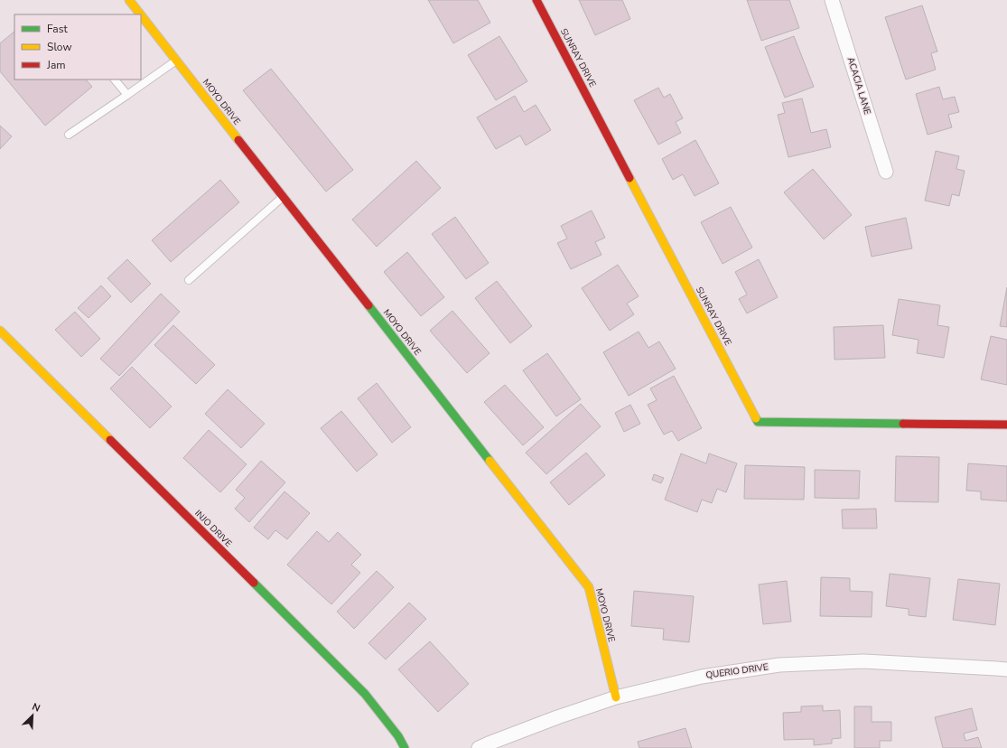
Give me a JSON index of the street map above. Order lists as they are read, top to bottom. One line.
{"streets":{"street":["SUNRAY DRIVE","ACACIA LANE","MOYO DRIVE","INJO DRIVE","QUERIO DRIVE"]},"crossings":[["MOYO DRIVE","QUERIO DRIVE"]],"legend":["Fast","Slow","Jam"],"north":"top right"}
